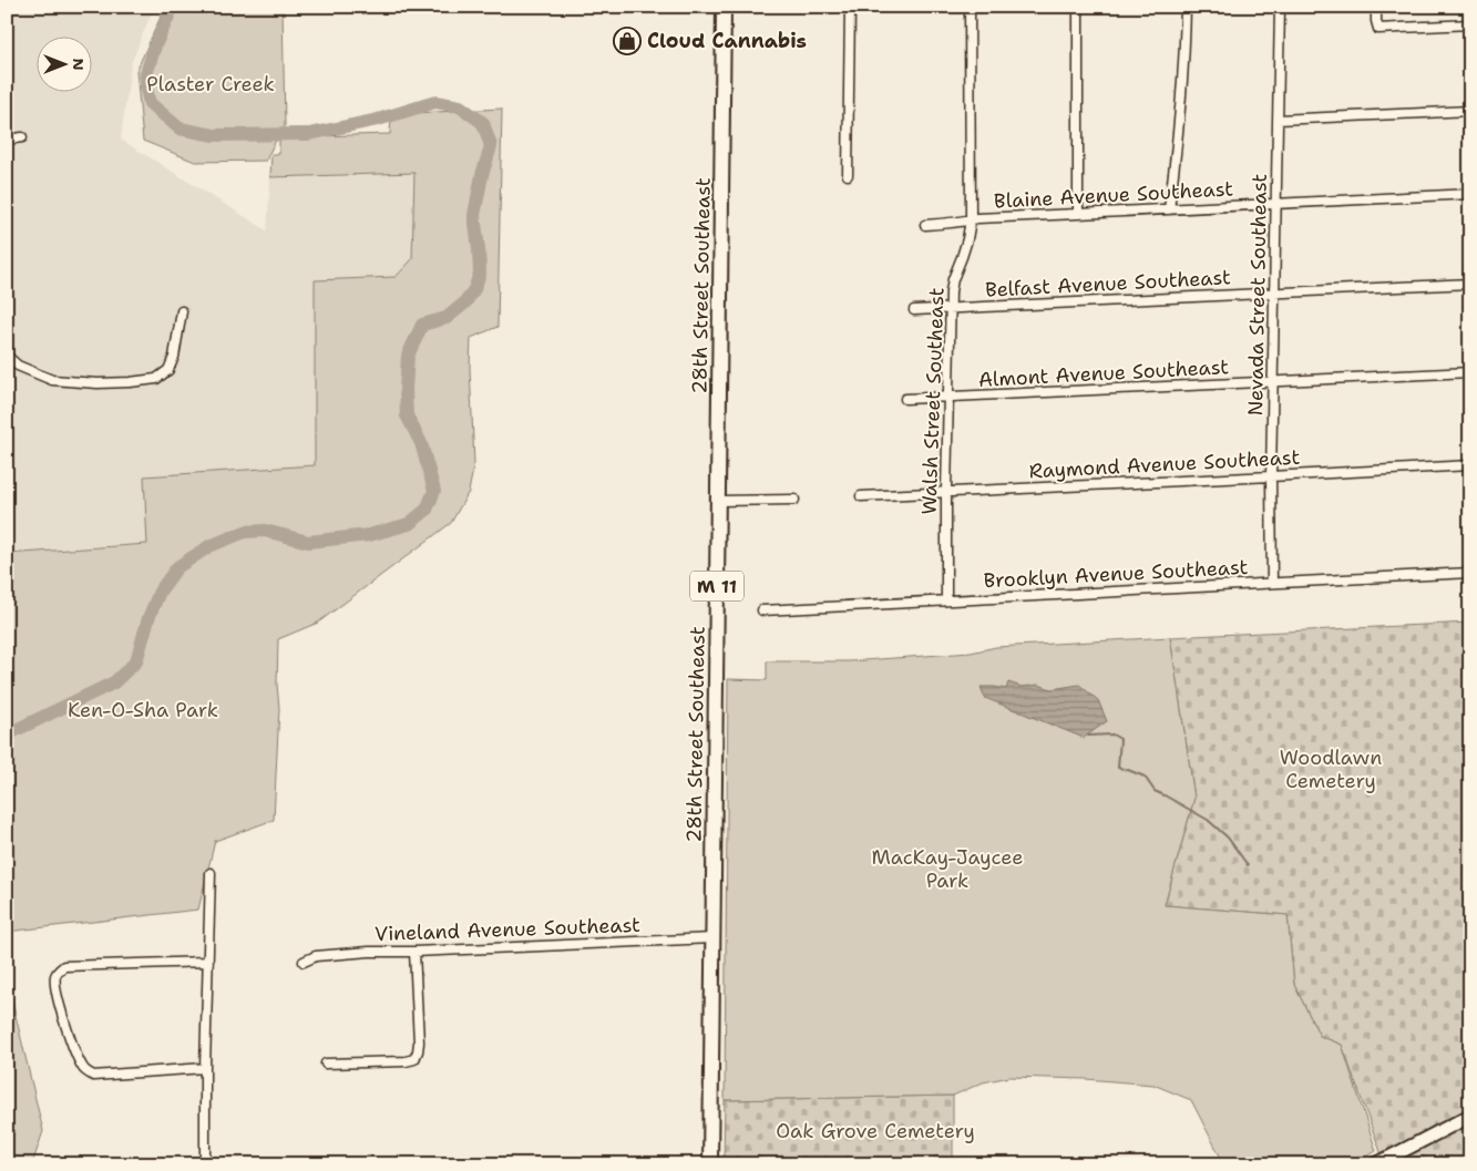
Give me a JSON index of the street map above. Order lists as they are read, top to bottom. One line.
{"streets":{"main road":["28th Street Southeast","M 11"],"street":["Blaine Avenue Southeast","Belfast Avenue Southeast","Nevada Street Southeast","Almont Avenue Southeast","Walsh Street Southeast","Raymond Avenue Southeast","Brooklyn Avenue Southeast","Vineland Avenue Southeast"]},"crossings":[["Blaine Avenue Southeast","Nevada Street Southeast"],["Blaine Avenue Southeast","Walsh Street Southeast"],["Belfast Avenue Southeast","Nevada Street Southeast"],["Belfast Avenue Southeast","Walsh Street Southeast"],["28th Street Southeast","Vineland Avenue Southeast"],["Nevada Street Southeast","Almont Avenue Southeast"],["Nevada Street Southeast","Raymond Avenue Southeast"],["Nevada Street Southeast","Brooklyn Avenue Southeast"],["Almont Avenue Southeast","Walsh Street Southeast"],["Walsh Street Southeast","Raymond Avenue Southeast"],["Walsh Street Southeast","Brooklyn Avenue Southeast"]],"parks":["Plaster Creek","Ken-O-Sha Park","Woodlawn Cemetery","MacKay-Jaycee Park","Oak Grove Cemetery"],"places":{"shop":["Cloud Cannabis"]},"north":"right"}
